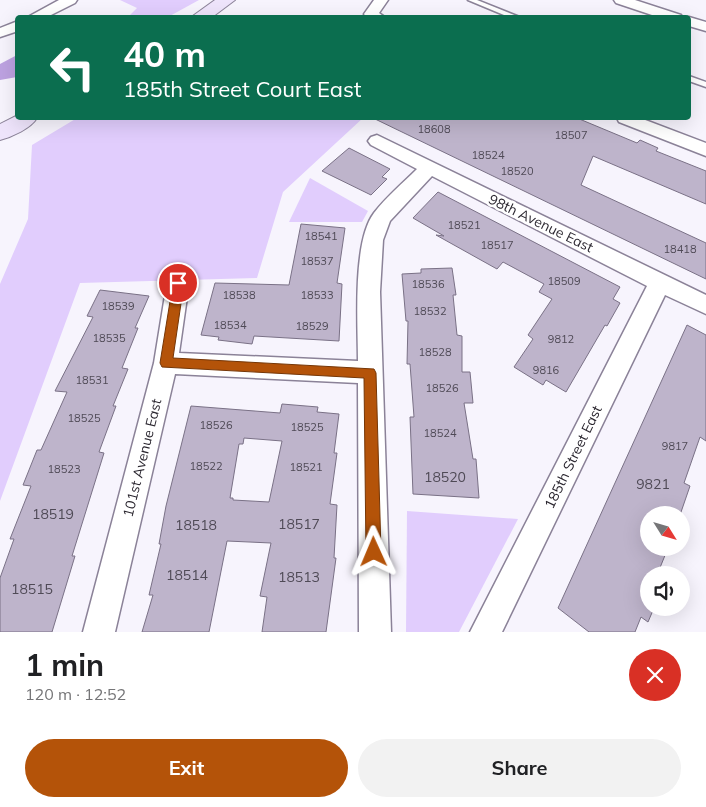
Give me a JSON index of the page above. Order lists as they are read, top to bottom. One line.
{"streets":{"street":["98th Avenue East","185th Street East","101st Avenue East"]},"crossings":[["98th Avenue East","185th Street East"]],"house_numbers":["18608","18507","18524","18520","18521","18541","18517","18418","18537","18509","18536","18538","18533","18539","18532","18534","18529","18535","9812","18528","9816","18531","18526","18525","18526","18525","18524","9817","18522","18521","18523","18520","9821","18519","18517","18518","18514","18513","18515"],"north":"bottom right","page":{"turn":["40 m","185th Street Court East"],"heading":["1 min","120 m · 12:52"],"buttons":["Exit","Share"]}}
